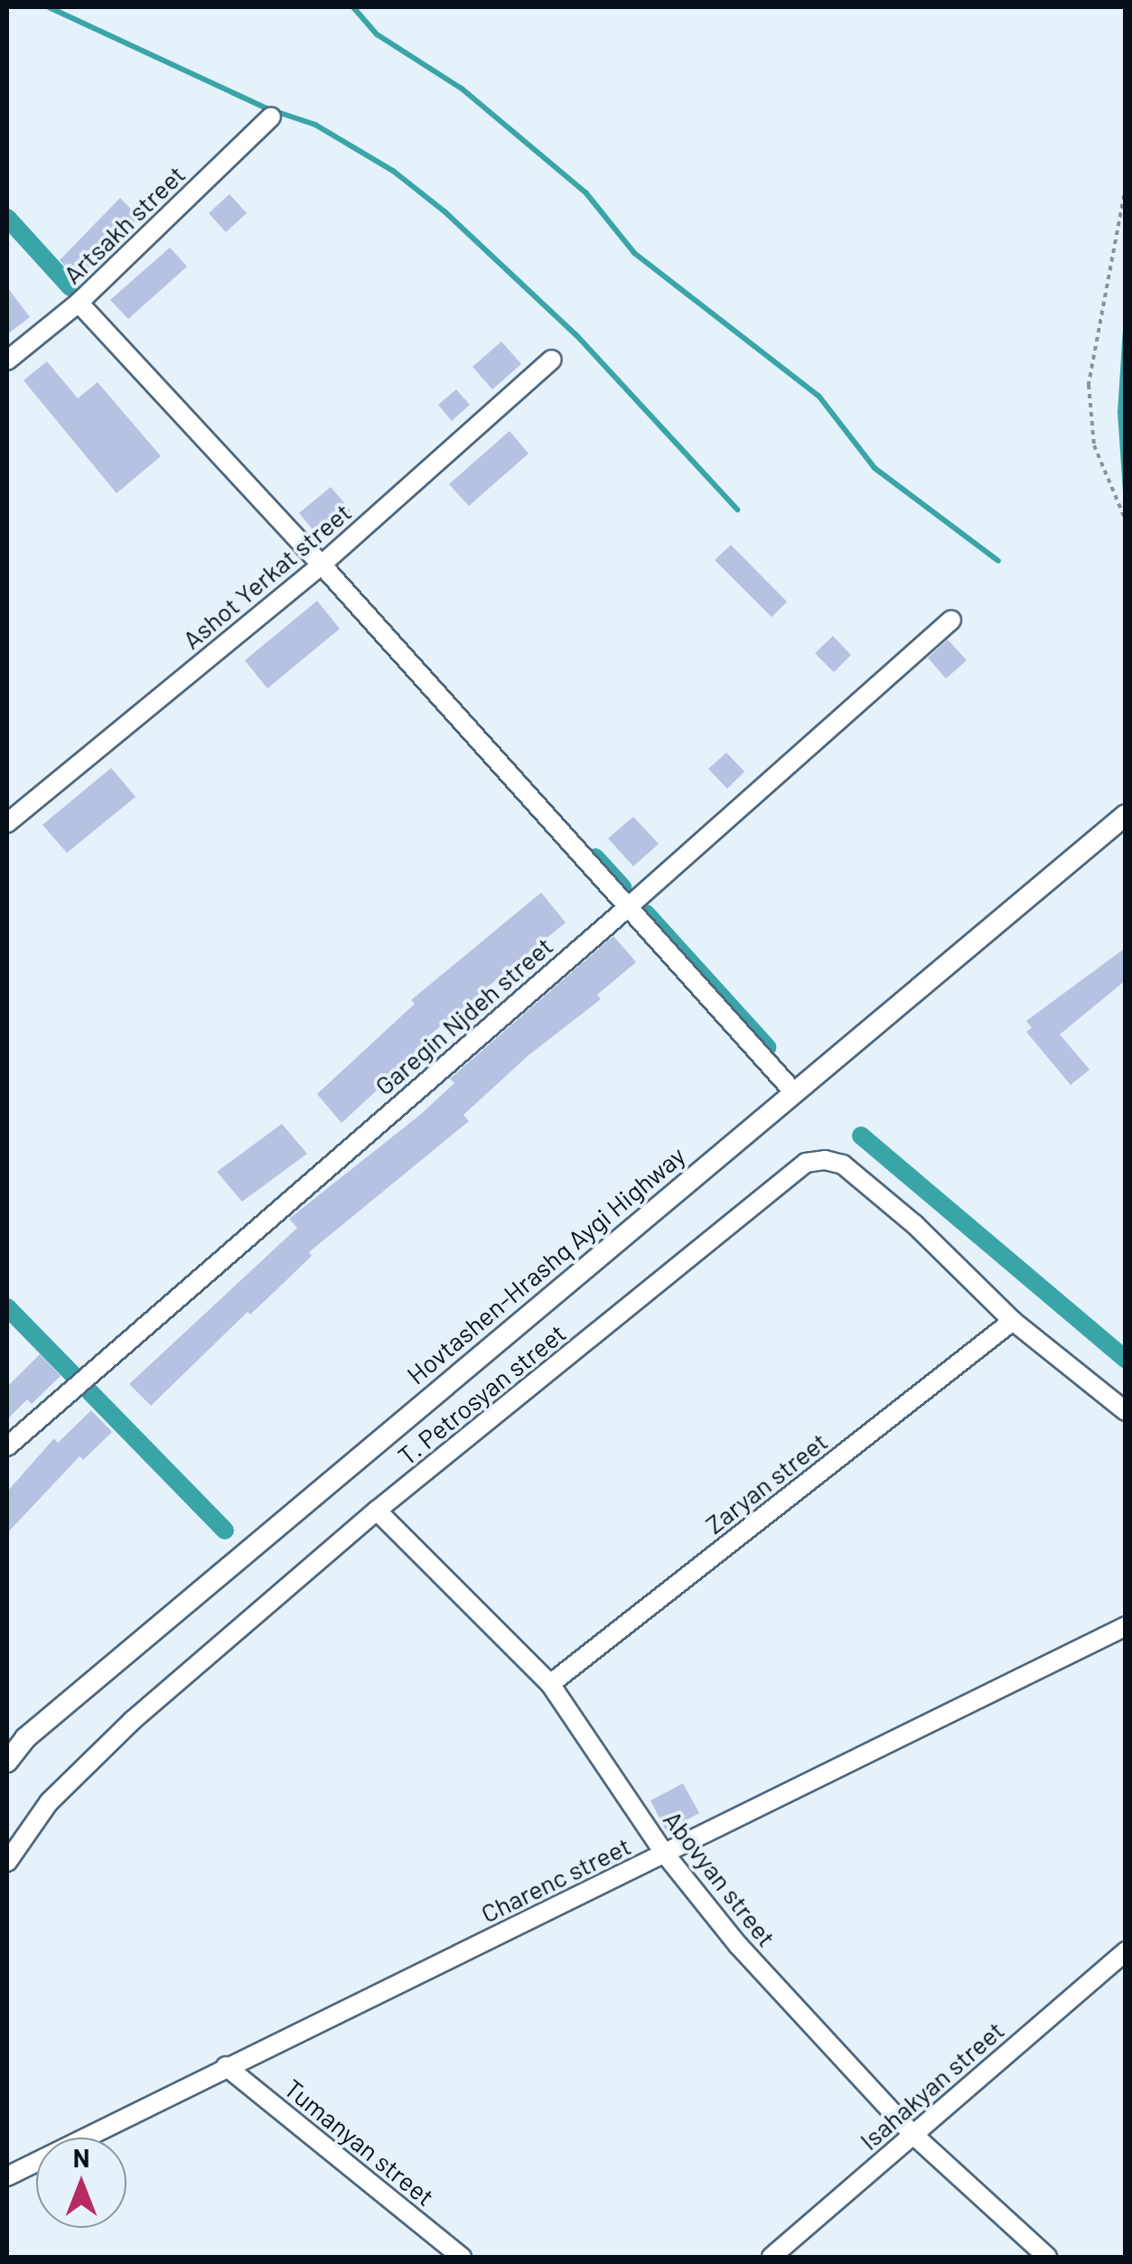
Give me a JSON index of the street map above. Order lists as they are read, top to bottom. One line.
{"streets":{"street":["Artsakh street","Ashot Yerkat street","Garegin Njdeh street","Hovtashen-Hrashq Aygi Highway","T. Petrosyan street","Zaryan street","Abovyan street","Charenc street","Isahakyan street","Tumanyan street"]},"crossings":[["T. Petrosyan street","Zaryan street"],["T. Petrosyan street","Abovyan street"],["Zaryan street","Abovyan street"],["Abovyan street","Charenc street"],["Abovyan street","Isahakyan street"],["Charenc street","Tumanyan street"]],"north":"top"}
